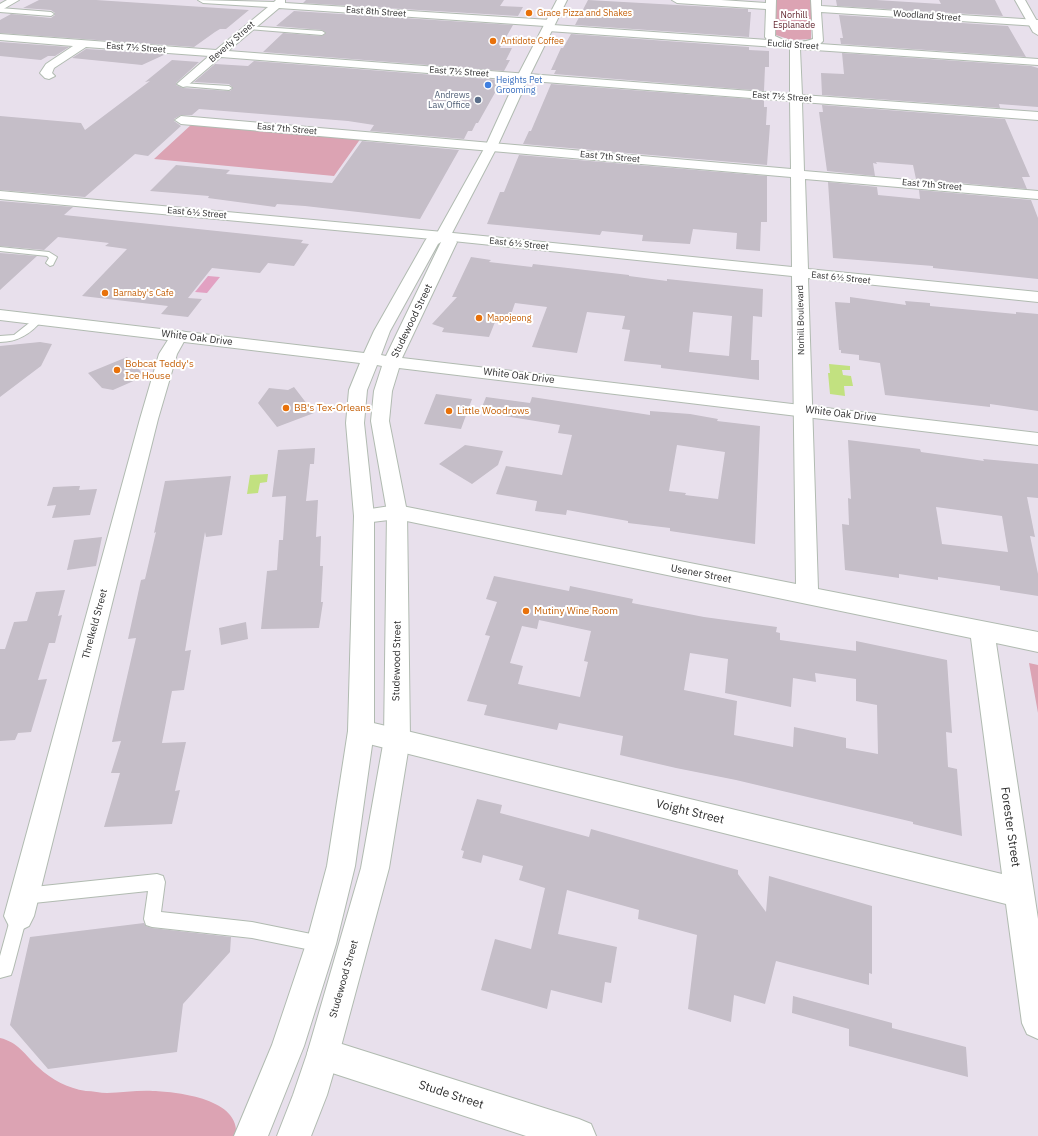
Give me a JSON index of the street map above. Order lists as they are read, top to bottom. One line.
{"streets":{"street":["East 8th Street","Woodland Street","Beverly Street","Euclid Street","East 7½ Street","East 7th Street","East 6½ Street","Norhill Boulevard","Studewood Street","White Oak Drive","Usener Street","Threlkeld Street","Voight Street","Forester Street","Stude Street"]},"crossings":[["East 8th Street","Beverly Street"],["East 8th Street","Euclid Street"],["East 8th Street","Studewood Street"],["Beverly Street","East 7½ Street"],["Euclid Street","Norhill Boulevard"],["Euclid Street","Studewood Street"],["East 7½ Street","Norhill Boulevard"],["East 7½ Street","Studewood Street"],["East 7th Street","Norhill Boulevard"],["East 7th Street","Studewood Street"],["East 6½ Street","Norhill Boulevard"],["East 6½ Street","Studewood Street"],["Norhill Boulevard","White Oak Drive"],["Norhill Boulevard","Usener Street"],["Studewood Street","White Oak Drive"],["Studewood Street","Usener Street"],["Studewood Street","Voight Street"],["Studewood Street","Stude Street"],["White Oak Drive","Threlkeld Street"],["Usener Street","Forester Street"],["Voight Street","Forester Street"]],"parks":["Norhill Esplanade"],"places":["Grace Pizza and Shakes","Antidote Coffee","Heights Pet Grooming","Andrews Law Office","Barnaby's Cafe","Mapojeong","Bobcat Teddy's Ice House","BB's Tex-Orleans","Little Woodrows","Mutiny Wine Room"]}
